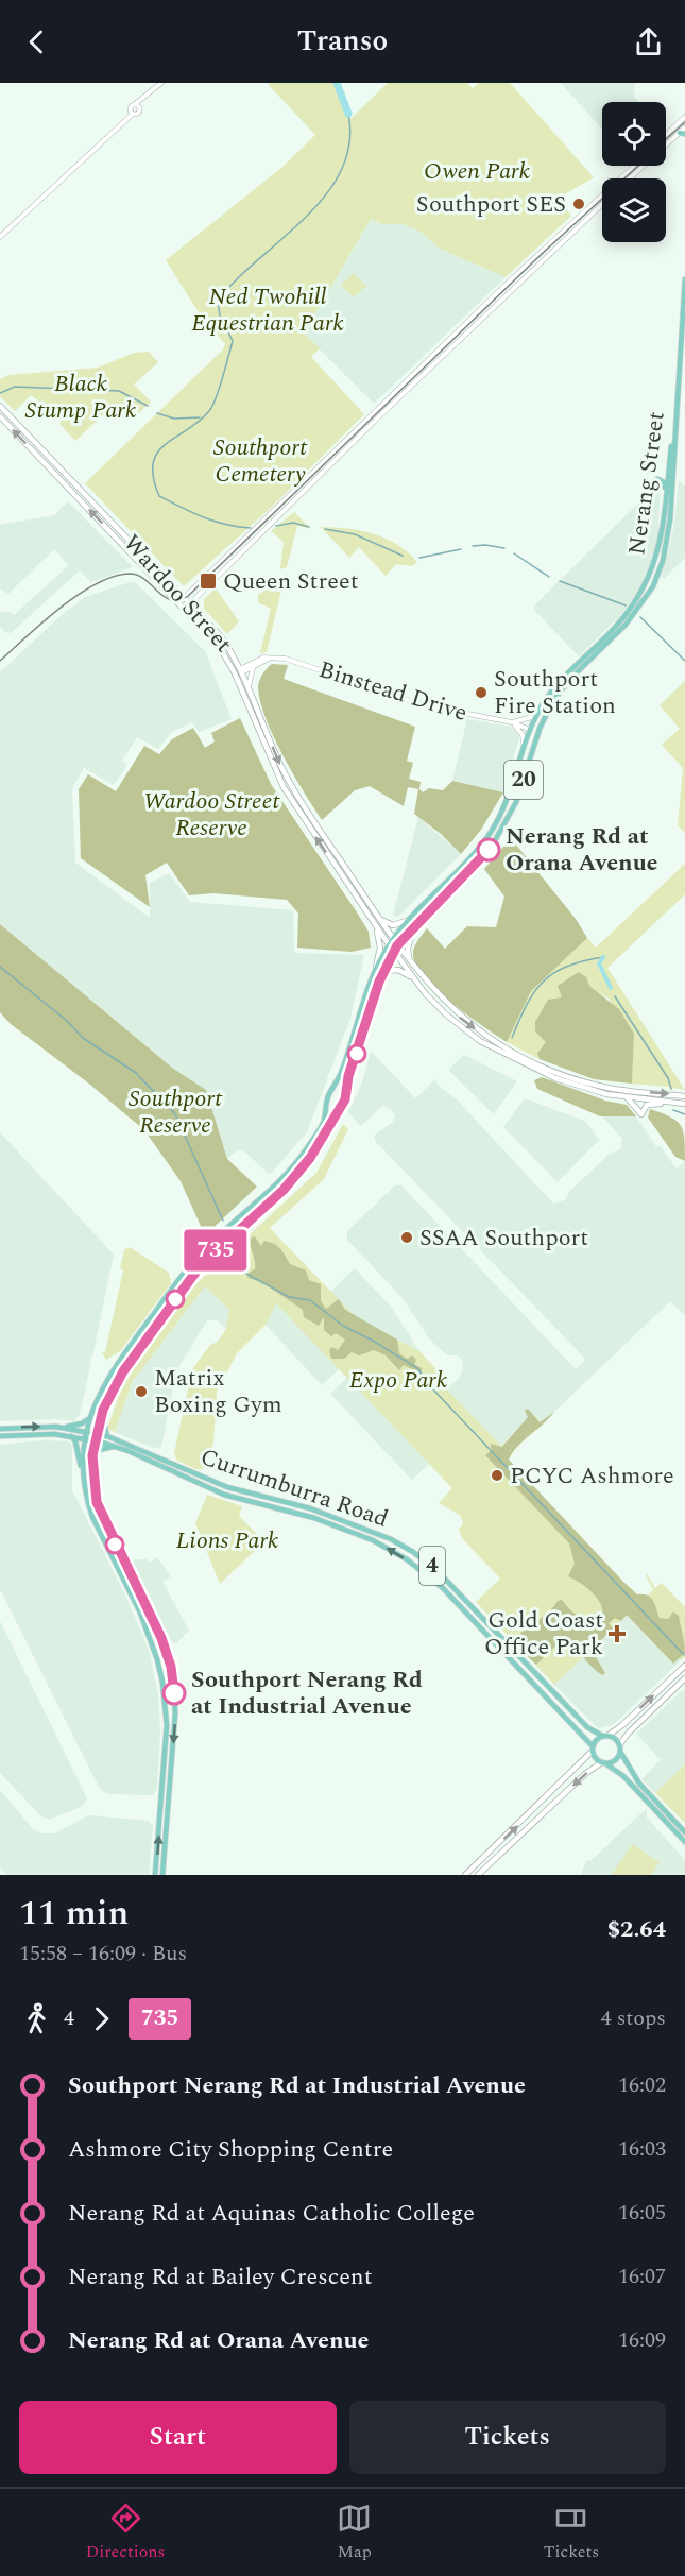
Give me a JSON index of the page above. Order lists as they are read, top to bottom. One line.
{"streets":{"main road":["Nerang Street","Wardoo Street","20","Currumburra Road","4"],"street":["Binstead Drive"]},"crossings":[["Nerang Street","20"],["Wardoo Street","Binstead Drive"],["Wardoo Street","20"],["Binstead Drive","20"],["20","Currumburra Road"],["20","4"],["Currumburra Road","4"]],"parks":["Owen Park","Ned Twohill Equestrian Park","Black Stump Park","Southport Cemetery","Wardoo Street Reserve","Southport Reserve","Expo Park","Lions Park"],"places":{"other":["Southport SES","Southport Fire Station","Nerang Rd at Orana Avenue","SSAA Southport","Matrix Boxing Gym","PCYC Ashmore","Southport Nerang Rd at Industrial Avenue"],"transit":["Queen Street"],"health":["Gold Coast Office Park"]},"lines":["bus line 735"],"page":{"header":"Transo","on_map":"735","heading":["11 min","15:58 – 16:09 · Bus","$2.64"],"legs":["4","735","4 stops"],"list":[{"name":"Southport Nerang Rd at Industrial Avenue","value":"16:02"},{"name":"Ashmore City Shopping Centre","value":"16:03"},{"name":"Nerang Rd at Aquinas Catholic College","value":"16:05"},{"name":"Nerang Rd at Bailey Crescent","value":"16:07"},{"name":"Nerang Rd at Orana Avenue","value":"16:09"}],"buttons":["Start","Tickets"],"tabs":["Directions","Map","Tickets"]}}
